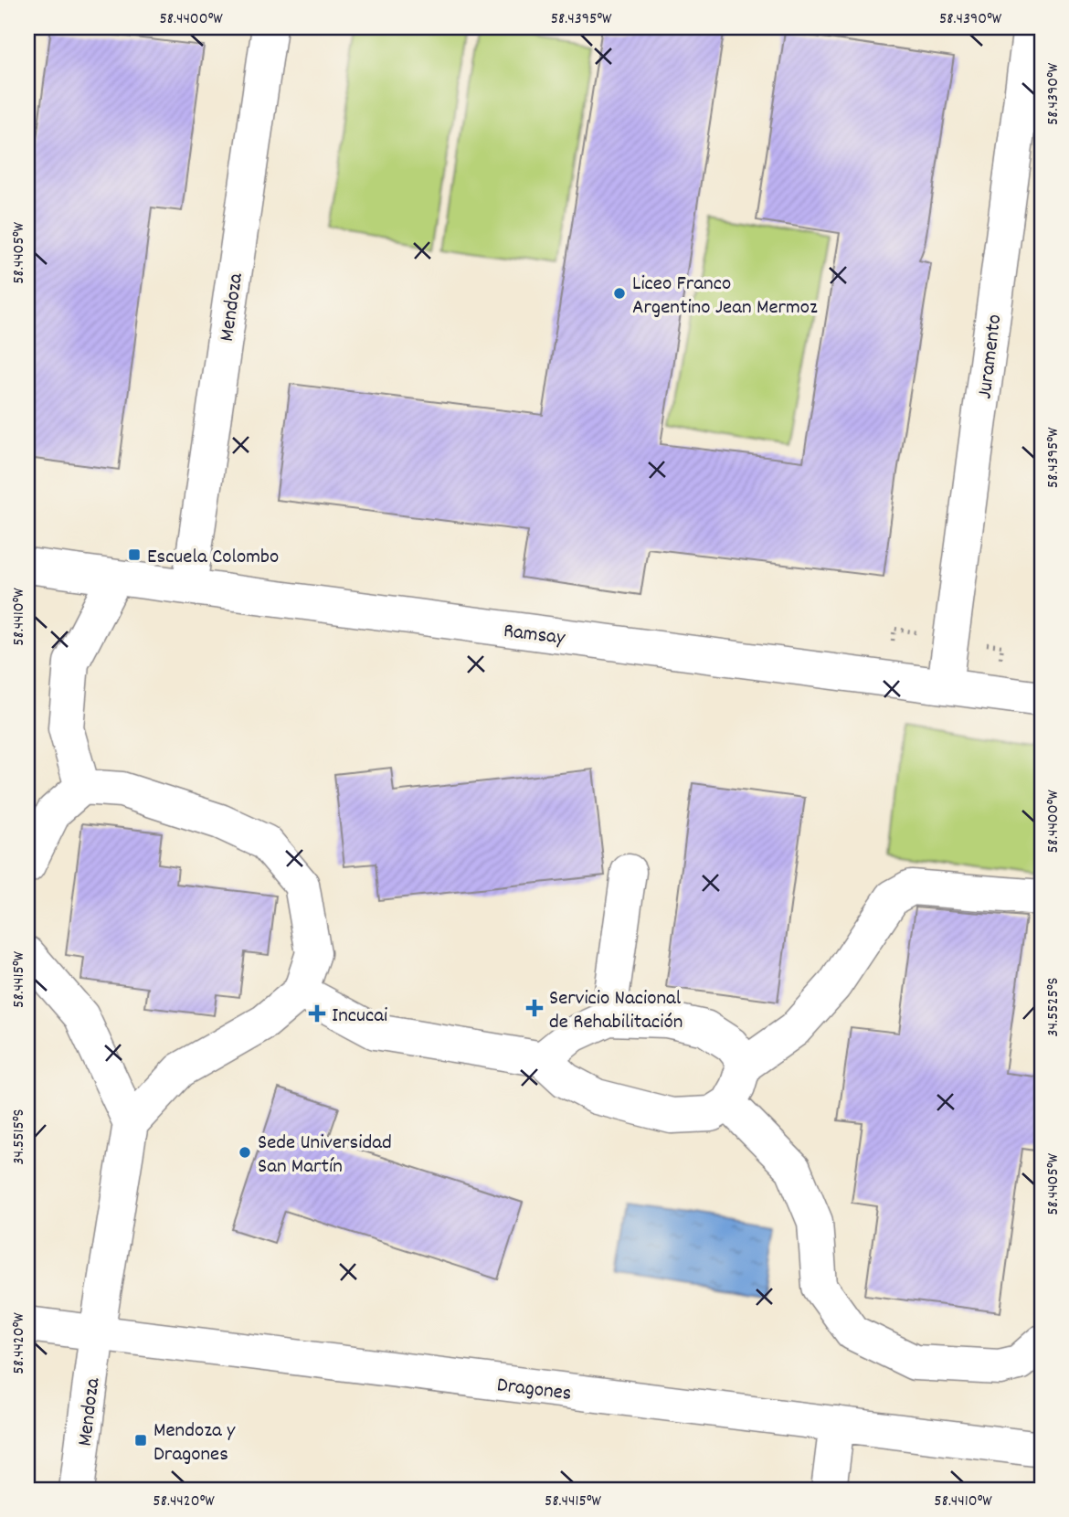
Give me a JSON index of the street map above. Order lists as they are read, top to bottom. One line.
{"streets":{"street":["Mendoza","Juramento","Ramsay","Dragones"]},"crossings":[["Mendoza","Ramsay"],["Mendoza","Dragones"],["Juramento","Ramsay"]],"places":{"other":["Liceo Franco Argentino Jean Mermoz","Sede Universidad San Martín"],"transit":["Escuela Colombo","Mendoza y Dragones"],"health":["Servicio Nacional de Rehabilitación","Incucai"]},"coordinates":["58.4400°W","58.4395°W","58.4390°W","58.4405°W","58.4410°W","58.4415°W","34.5525°S","34.5515°S","58.4420°W"]}
